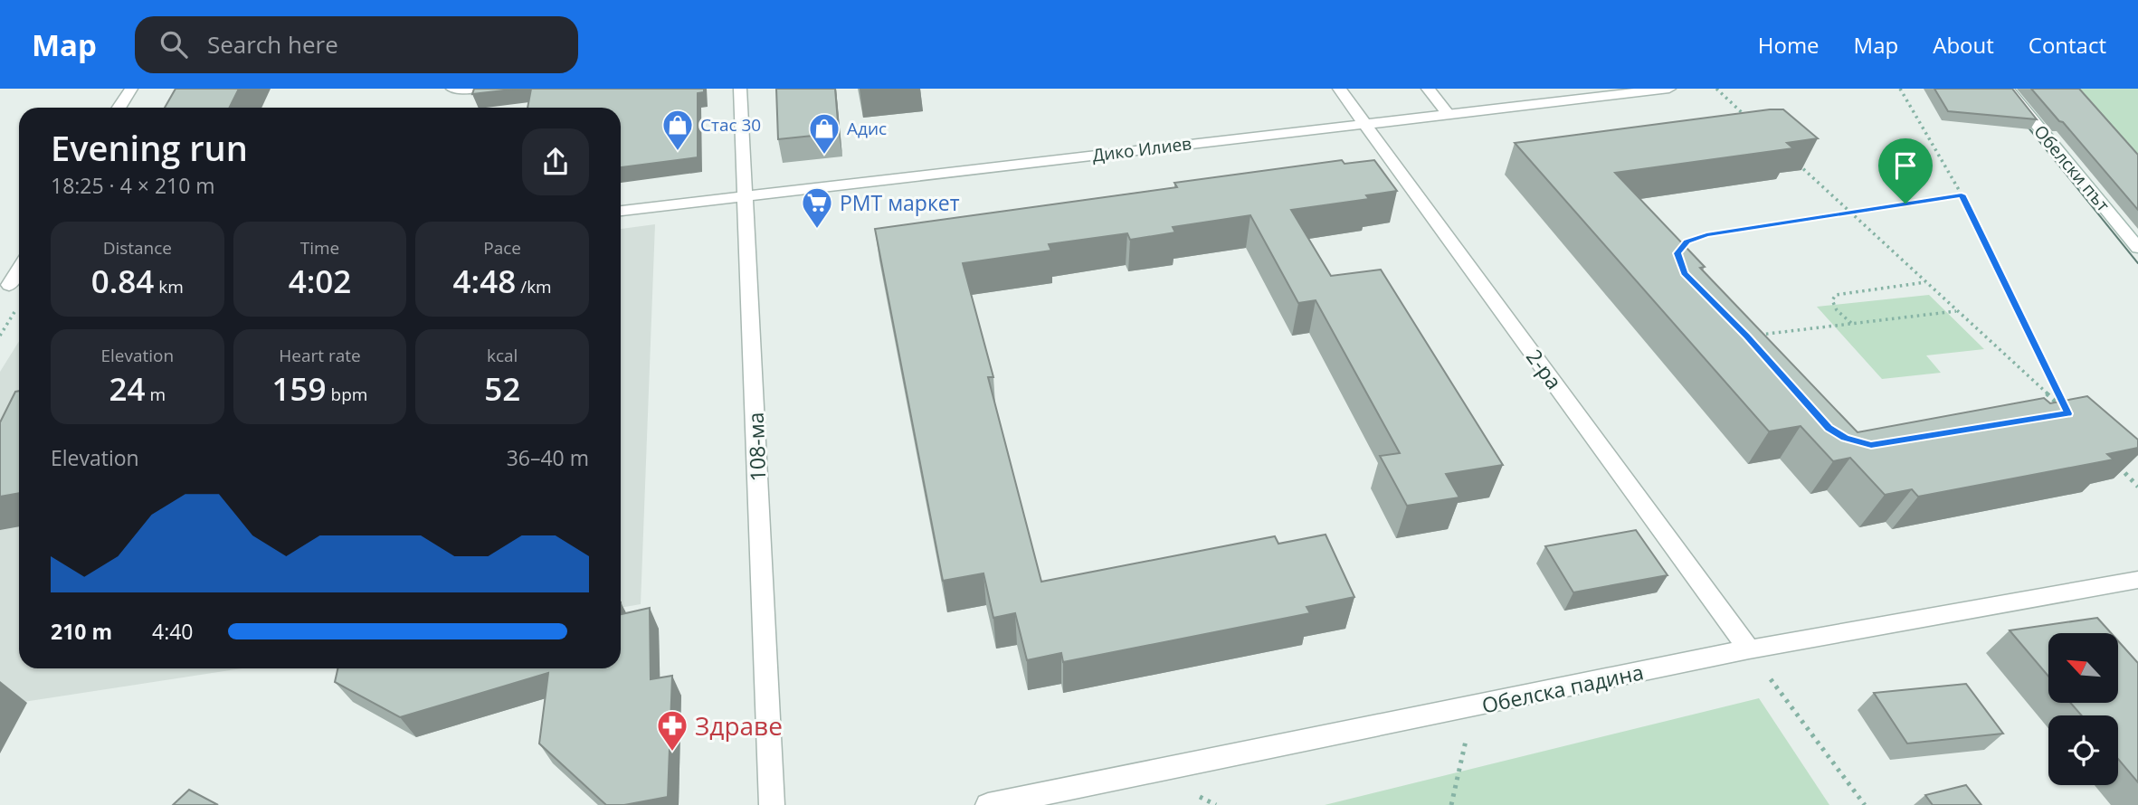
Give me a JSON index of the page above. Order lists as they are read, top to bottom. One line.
{"streets":{"street":["Дико Илиев","Обелски път","2-ра","108-ма","Обелска падина"]},"crossings":[["Дико Илиев","2-ра"],["Дико Илиев","108-ма"],["2-ра","Обелска падина"]],"places":{"shop":["Стас 30","Адис"],"supermarket":["РМТ маркет"],"pharmacy":["Здраве"]},"north":"top left","page":{"header":"Map","search":"Search here","nav":["Home","Map","About","Contact"],"heading":["Evening run","18:25 · 4 × 210 m"],"stats":[["Distance","0.84 km"],["Time","4:02"],["Pace","4:48 /km"],["Elevation","24 m"],["Heart rate","159 bpm"],["kcal","52"]],"chart":["Elevation","36–40 m"],"list":[{"name":"210 m","note":"4:40"}]}}
